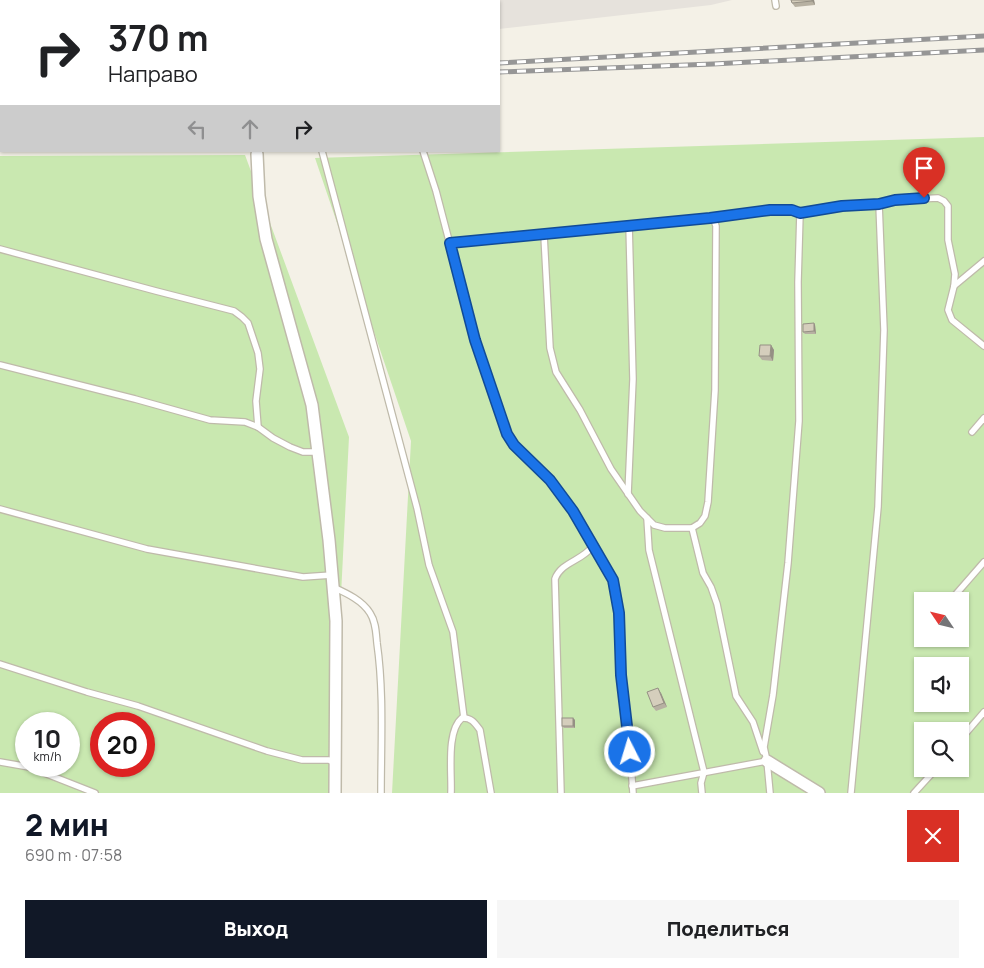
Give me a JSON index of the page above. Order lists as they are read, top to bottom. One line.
{"north":"top left","page":{"turn":["370 m","Направо"],"speed":"10 km/h","limit":"20","heading":["2 мин","690 m · 07:58"],"buttons":["Выход","Поделиться"]}}
